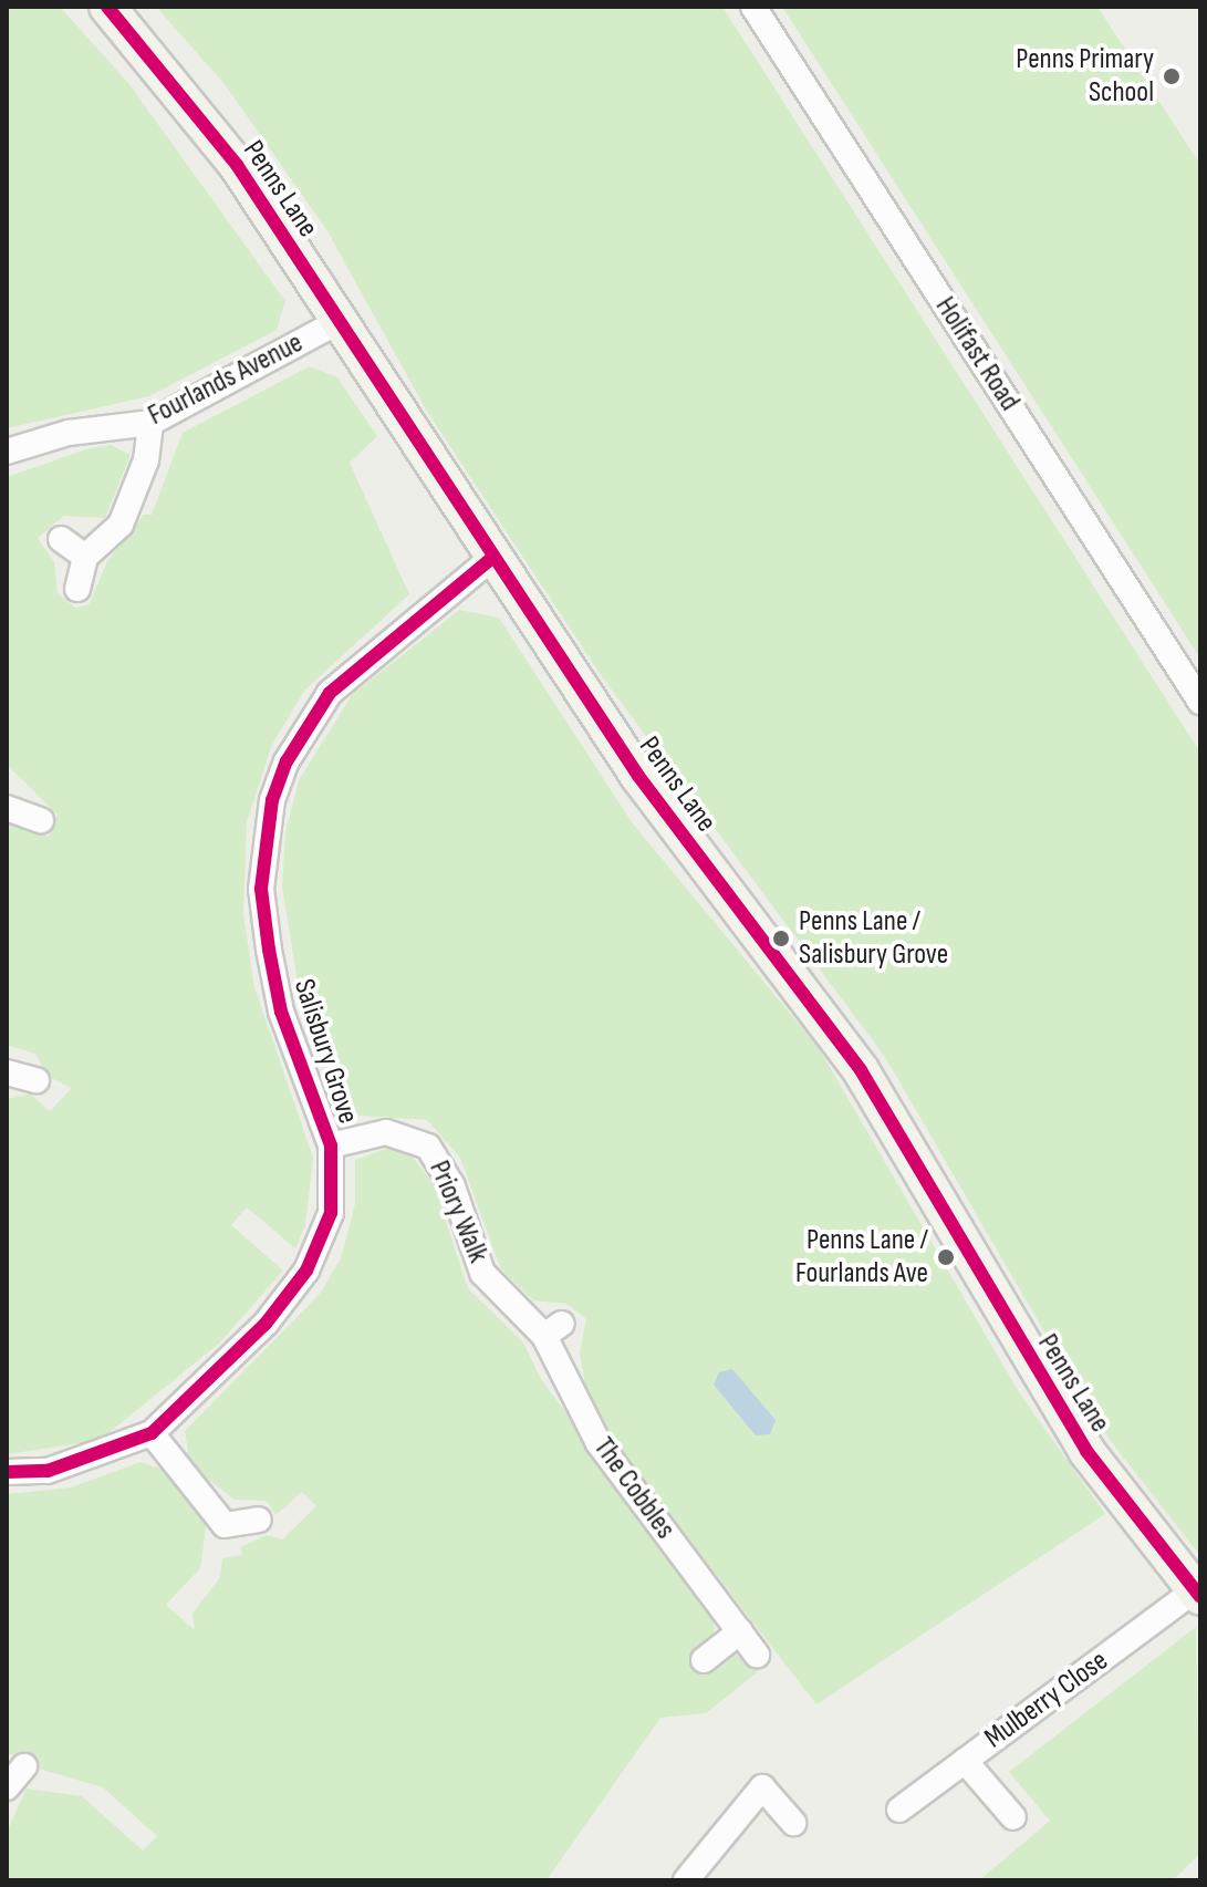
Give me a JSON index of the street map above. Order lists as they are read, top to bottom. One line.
{"streets":{"main road":["Penns Lane"],"street":["Holifast Road","Fourlands Avenue","Salisbury Grove","Priory Walk","The Cobbles","Mulberry Close"]},"crossings":[["Penns Lane","Fourlands Avenue"],["Penns Lane","Salisbury Grove"],["Penns Lane","Mulberry Close"],["Salisbury Grove","Priory Walk"],["Priory Walk","The Cobbles"]],"places":["Penns Primary School","Penns Lane / Salisbury Grove","Penns Lane / Fourlands Ave"]}
